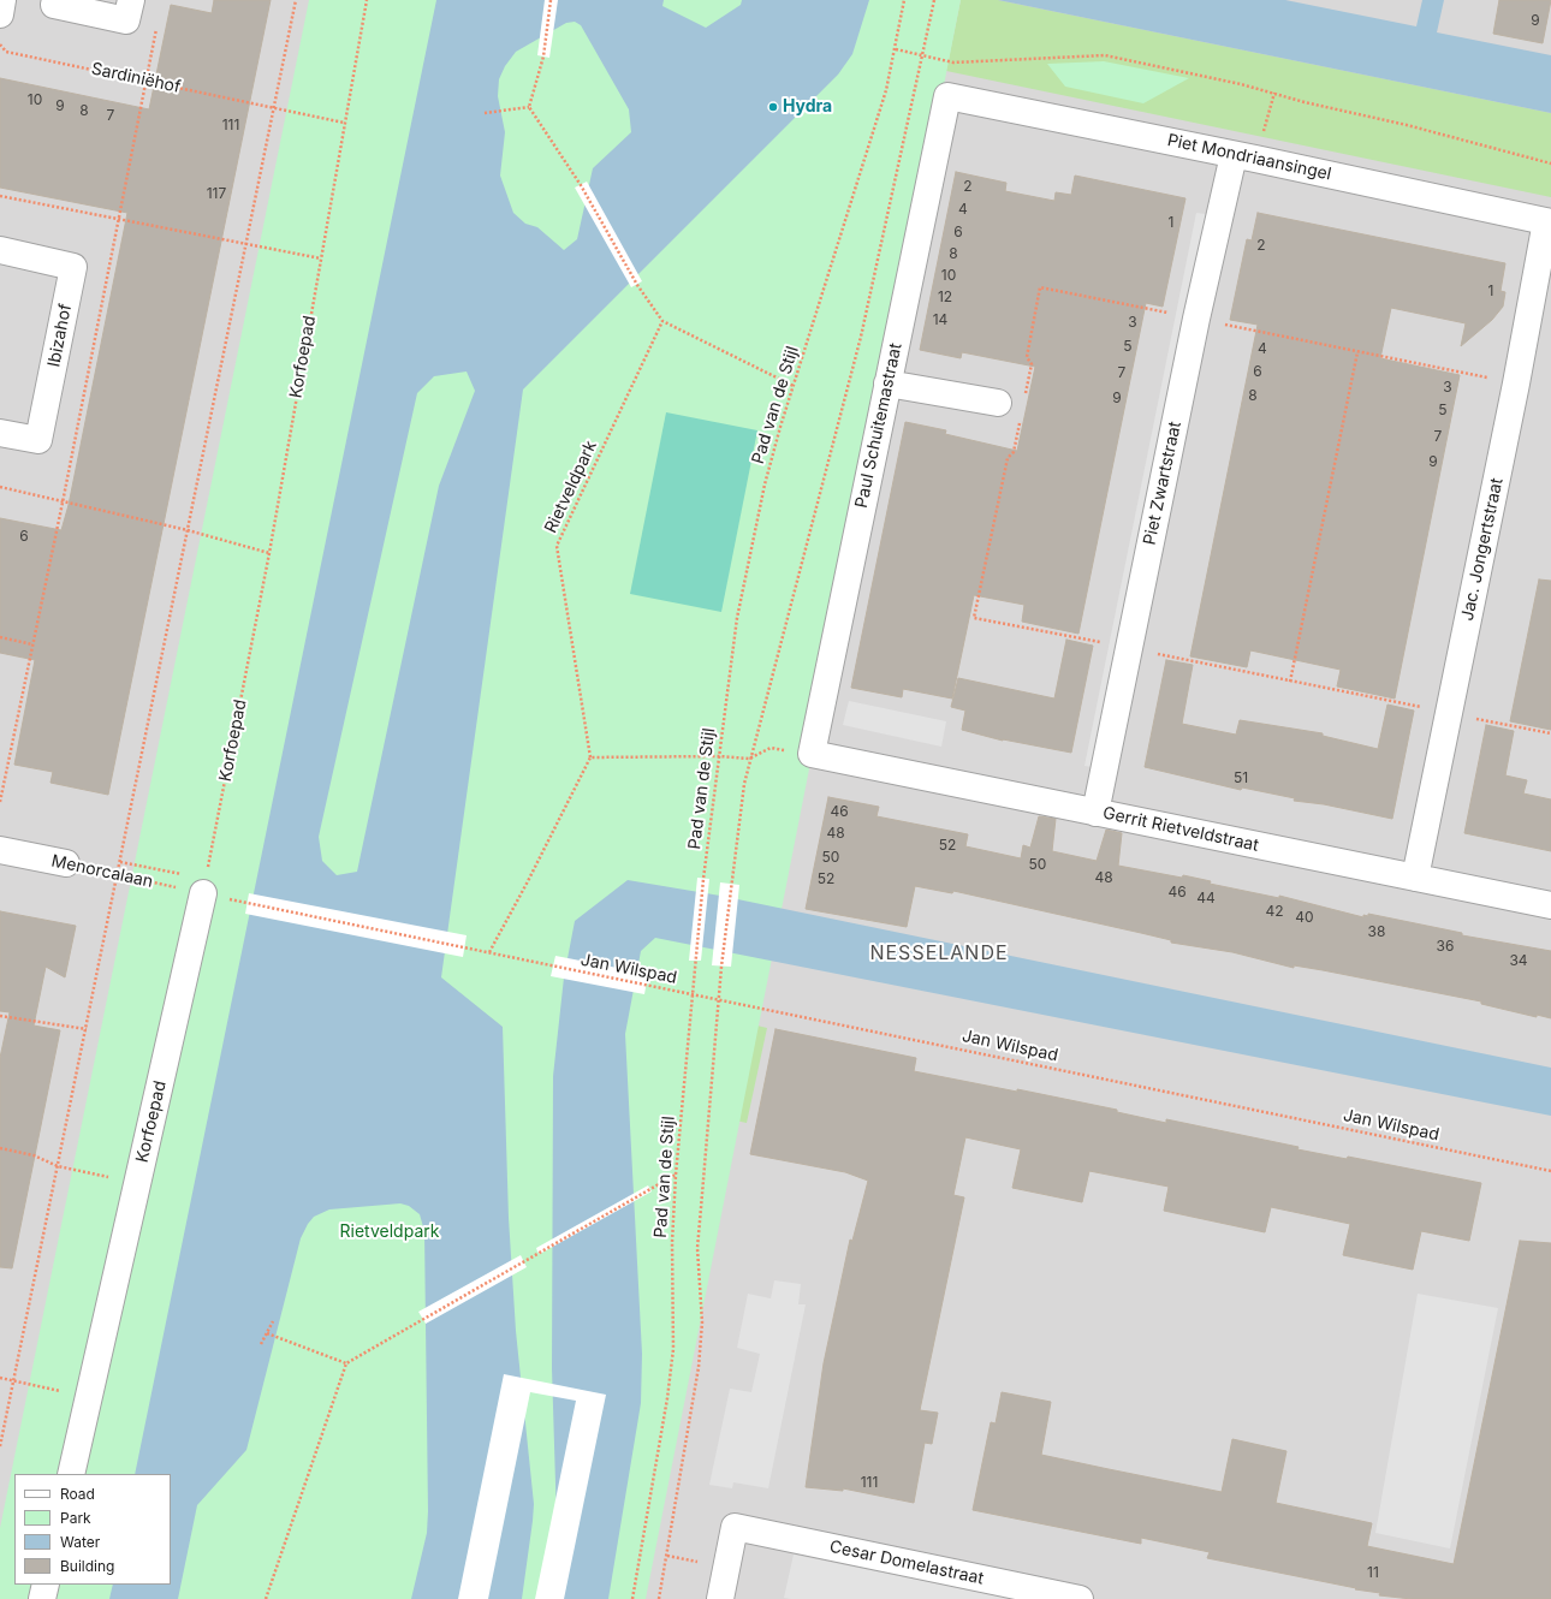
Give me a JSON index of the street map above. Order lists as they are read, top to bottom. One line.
{"streets":{"street":["Piet Mondriaansingel","Ibizahof","Korfoepad","Paul Schuitemastraat","Piet Zwartstraat","Jac. Jongertstraat","Gerrit Rietveldstraat","Menorcalaan","Cesar Domelastraat"],"path":["Sardiniëhof","Pad van de Stijl","Rietveldpark","Jan Wilspad"]},"crossings":[["Sardiniëhof","Korfoepad"],["Piet Mondriaansingel","Paul Schuitemastraat"],["Piet Mondriaansingel","Piet Zwartstraat"],["Piet Mondriaansingel","Jac. Jongertstraat"],["Korfoepad","Menorcalaan"],["Pad van de Stijl","Jan Wilspad"],["Paul Schuitemastraat","Gerrit Rietveldstraat"],["Piet Zwartstraat","Gerrit Rietveldstraat"],["Jac. Jongertstraat","Gerrit Rietveldstraat"]],"districts":["NESSELANDE"],"parks":["Rietveldpark"],"places":["Hydra"],"house_numbers":["9","10","9","8","7","111","2","117","4","1","6","2","8","10","1","12","14","3","5","4","6","7","3","8","9","5","7","9","6","51","46","48","52","50","50","48","52","46","44","42","40","38","36","34","111","11"],"legend":["Road","Park","Water","Building"]}
